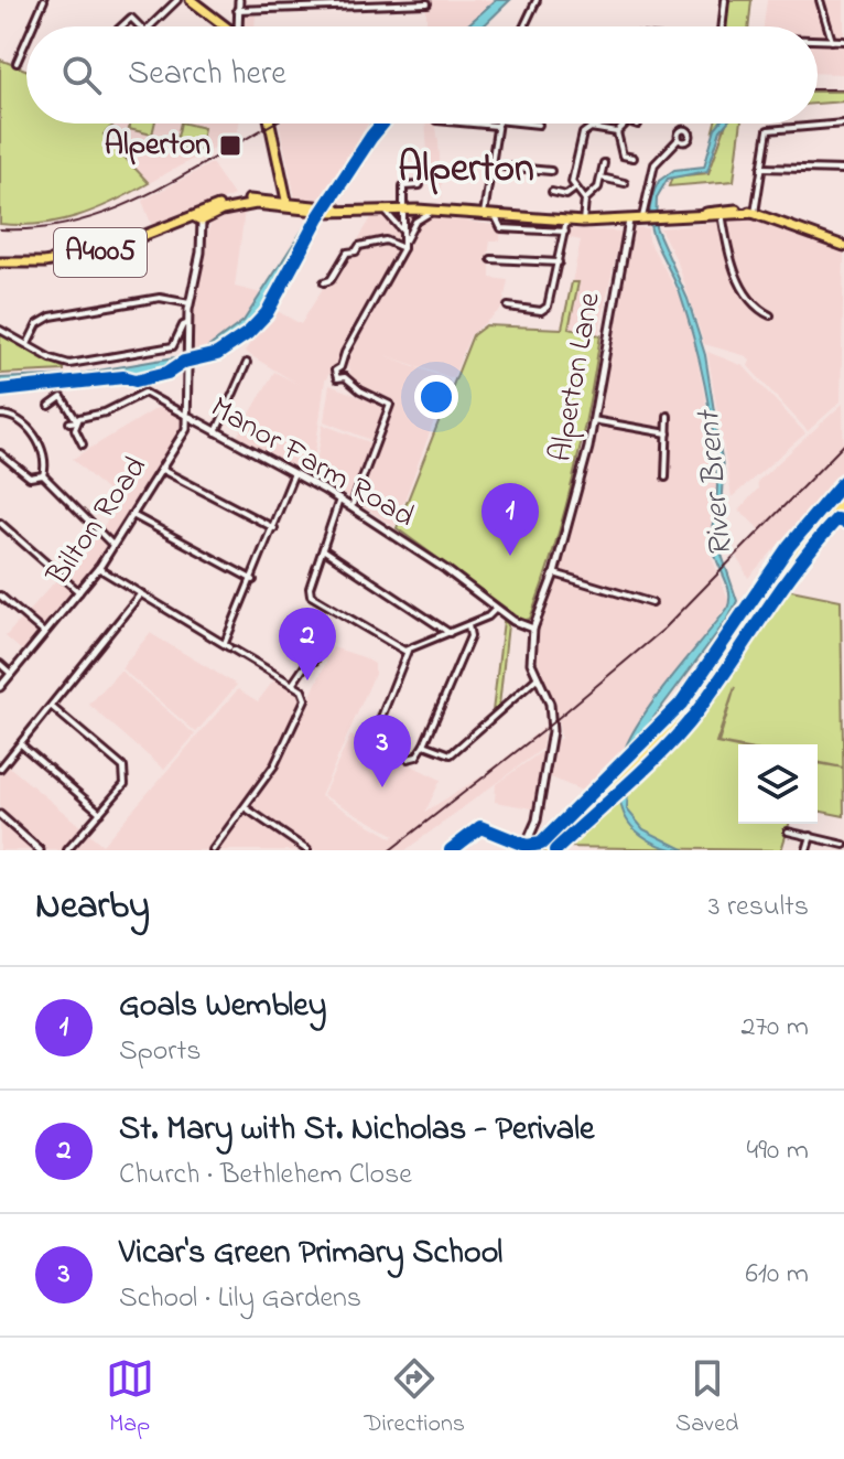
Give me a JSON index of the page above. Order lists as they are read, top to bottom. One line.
{"streets":{"main road":["A4005"],"street":["Alperton Lane","Manor Farm Road","Bilton Road"]},"crossings":[["A4005","Alperton Lane"],["A4005","Manor Farm Road"],["Alperton Lane","Manor Farm Road"],["Manor Farm Road","Bilton Road"]],"districts":["Alperton"],"water":["River Brent"],"places":{"transit":["Alperton"]},"page":{"search":"Search here","pins":["1","2","3"],"heading":["Nearby","3 results"],"list":[{"mark":"1","name":"Goals Wembley","note":"Sports","value":"270 m"},{"mark":"2","name":"St. Mary with St. Nicholas - Perivale","note":"Church · Bethlehem Close","value":"490 m"},{"mark":"3","name":"Vicar's Green Primary School","note":"School · Lily Gardens","value":"610 m"}],"nav":["Map","Directions","Saved"]}}
